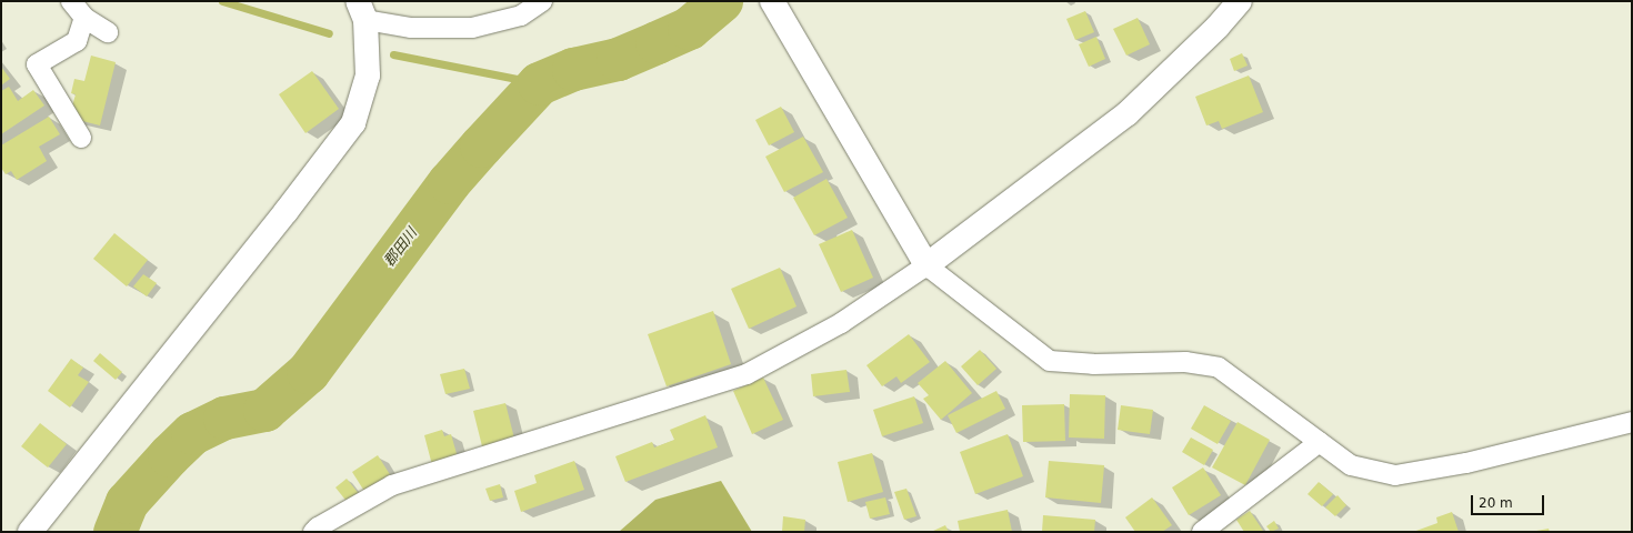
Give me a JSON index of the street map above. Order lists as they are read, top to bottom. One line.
{"water":["郡田川"],"scale_bar":"20 m"}
